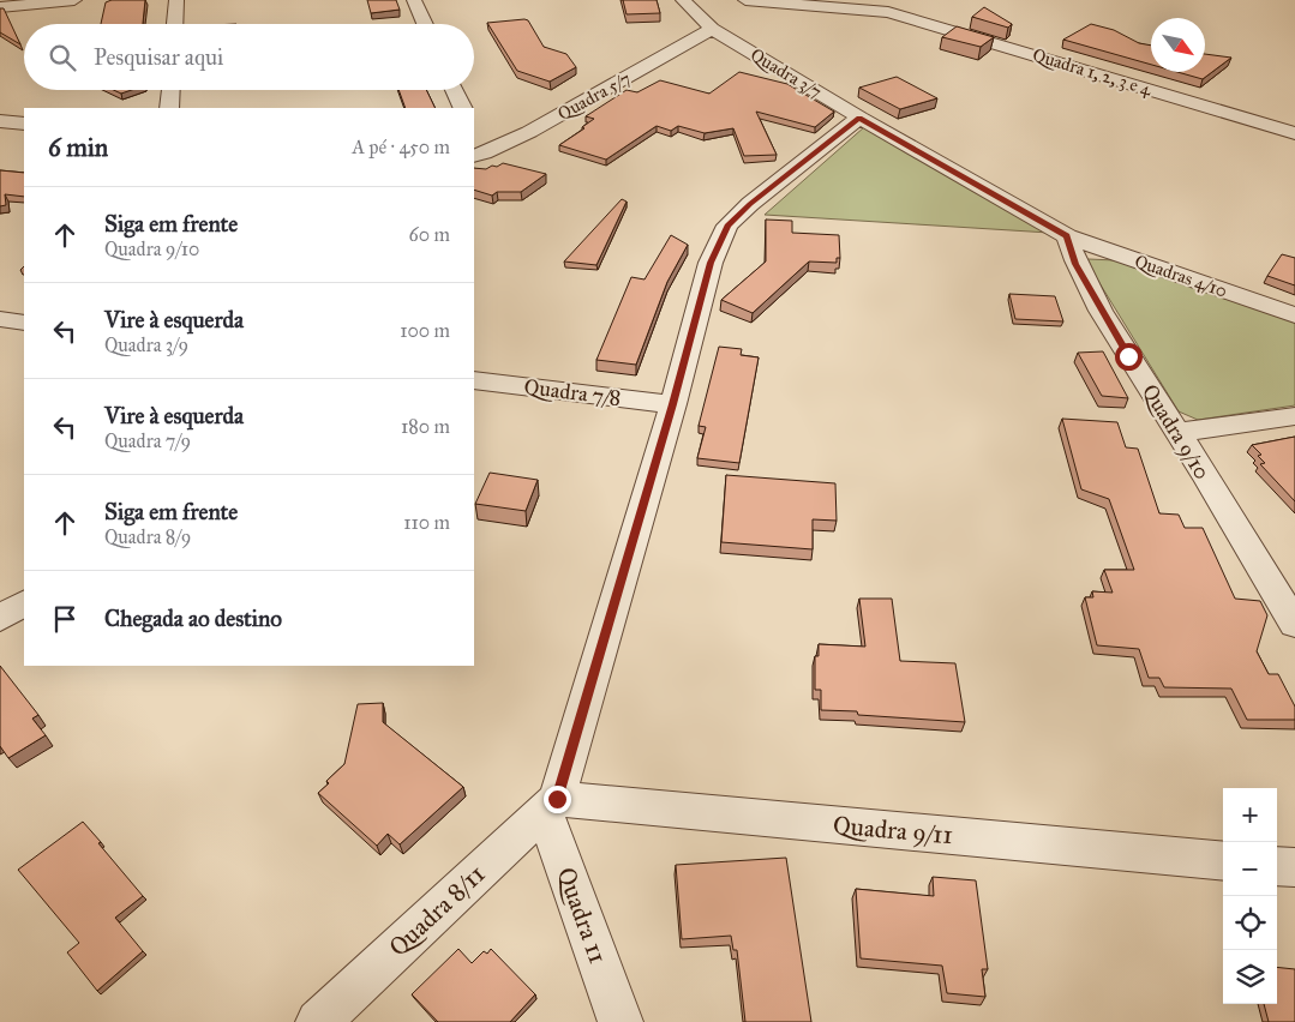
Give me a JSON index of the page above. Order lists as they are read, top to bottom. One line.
{"streets":{"street":["Quadra 1, 2, 3 e 4","Quadra 3/7","Quadra 5/7","Quadras 4/10","Quadra 7/8","Quadra 9/10","Quadra 9/11","Quadra 8/11","Quadra 11"]},"crossings":[["Quadra 3/7","Quadra 5/7"],["Quadra 3/7","Quadras 4/10"],["Quadra 3/7","Quadra 9/10"],["Quadras 4/10","Quadra 9/10"],["Quadra 9/11","Quadra 8/11"],["Quadra 9/11","Quadra 11"],["Quadra 8/11","Quadra 11"]],"north":"bottom right","page":{"search":"Pesquisar aqui","heading":["6 min","A pé · 450 m"],"list":[["Siga em frente","Quadra 9/10","60 m"],["Vire à esquerda","Quadra 3/9","100 m"],["Vire à esquerda","Quadra 7/9","180 m"],["Siga em frente","Quadra 8/9","110 m"],"Chegada ao destino"],"map_buttons":["+","−"]}}
